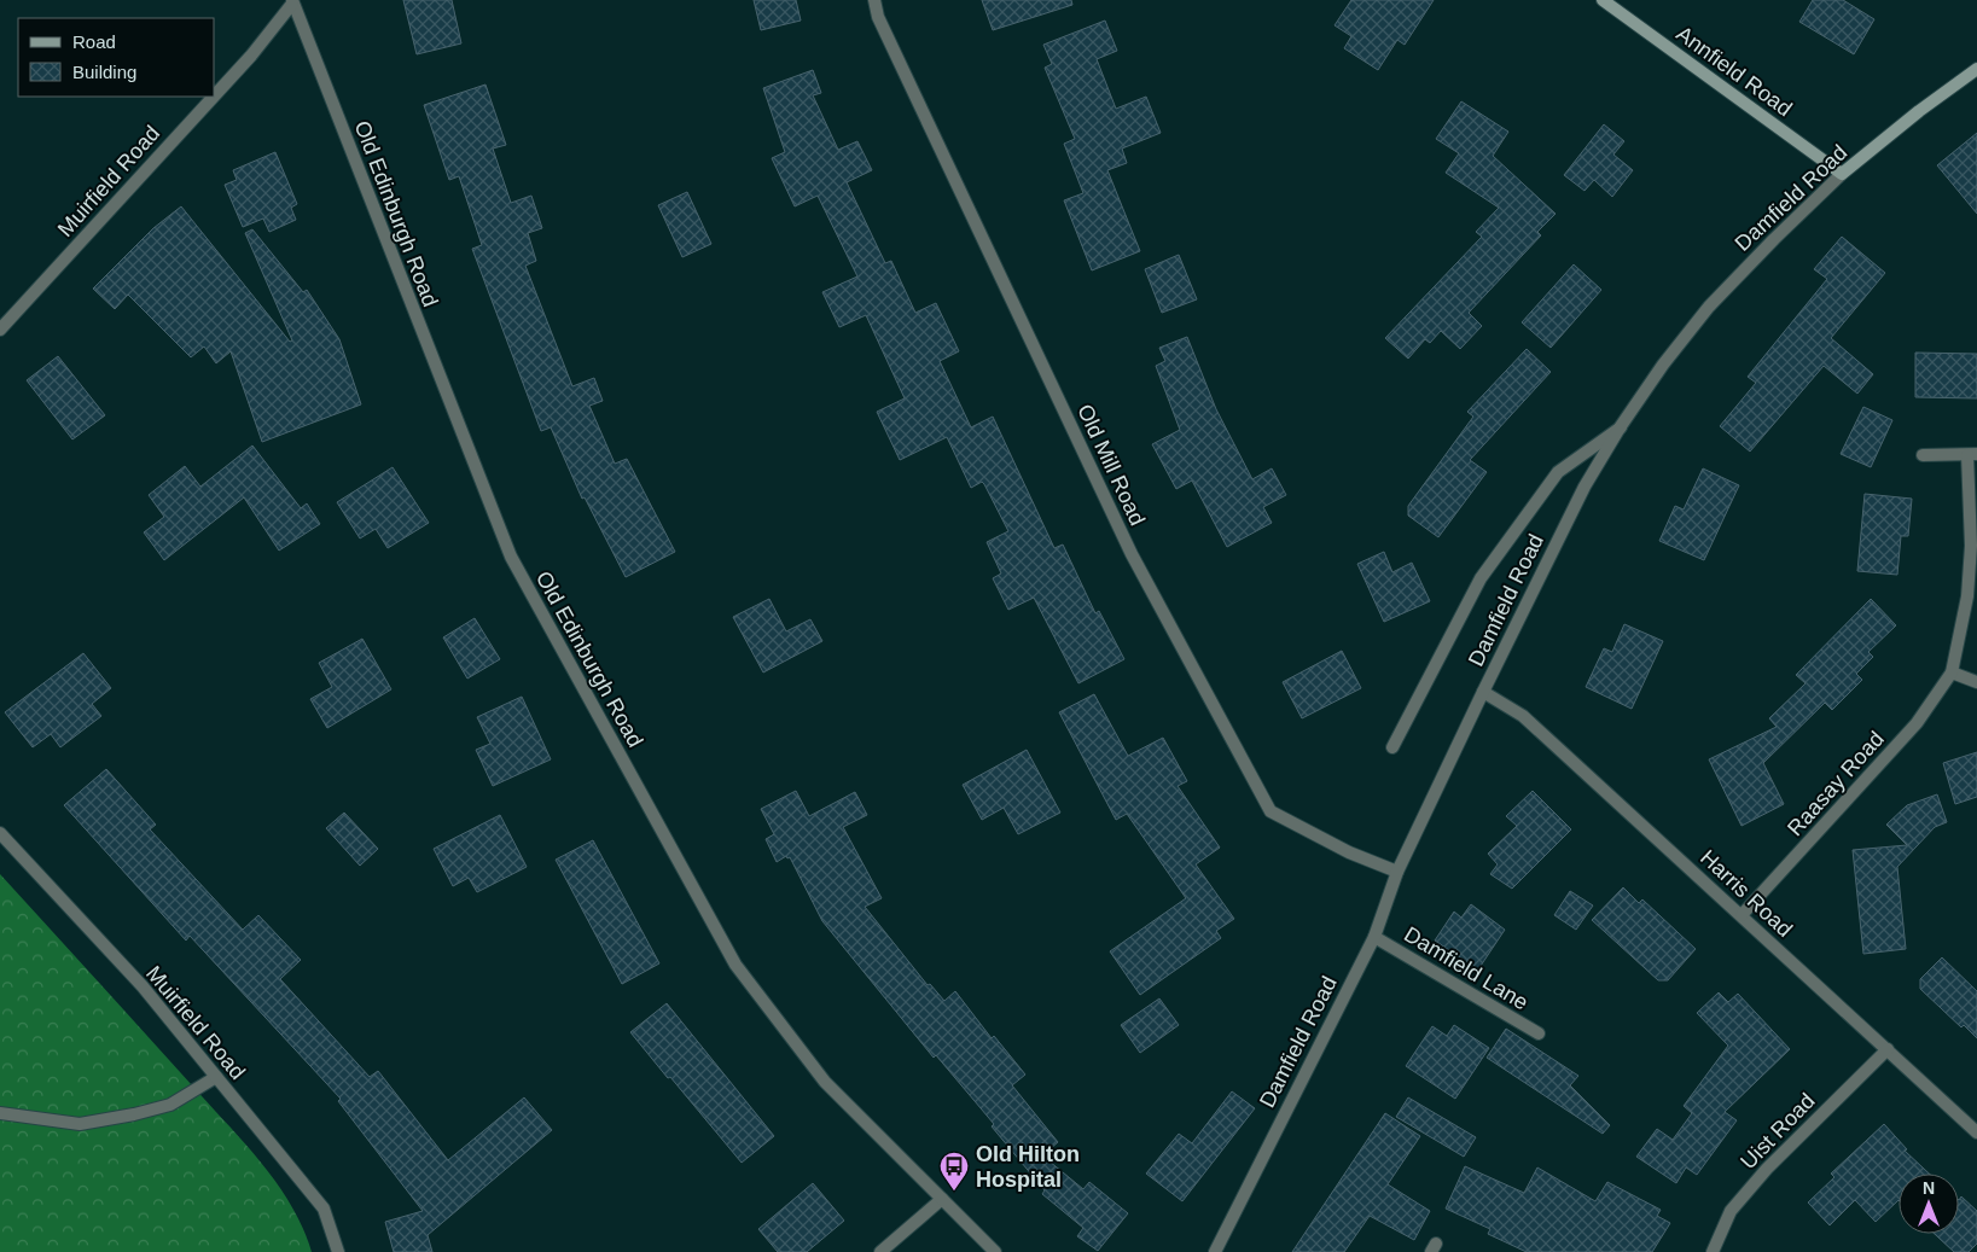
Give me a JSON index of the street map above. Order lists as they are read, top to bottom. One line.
{"streets":{"main road":["Annfield Road","Damfield Road"],"street":["Muirfield Road","Old Edinburgh Road","Old Mill Road","Raasay Road","Harris Road","Damfield Lane","Uist Road"]},"crossings":[["Annfield Road","Damfield Road"],["Muirfield Road","Old Edinburgh Road"],["Damfield Road","Old Mill Road"],["Damfield Road","Harris Road"],["Damfield Road","Damfield Lane"],["Raasay Road","Harris Road"],["Harris Road","Uist Road"]],"places":{"bus stop":["Old Hilton Hospital"]},"legend":["Road","Building"],"north":"top"}
